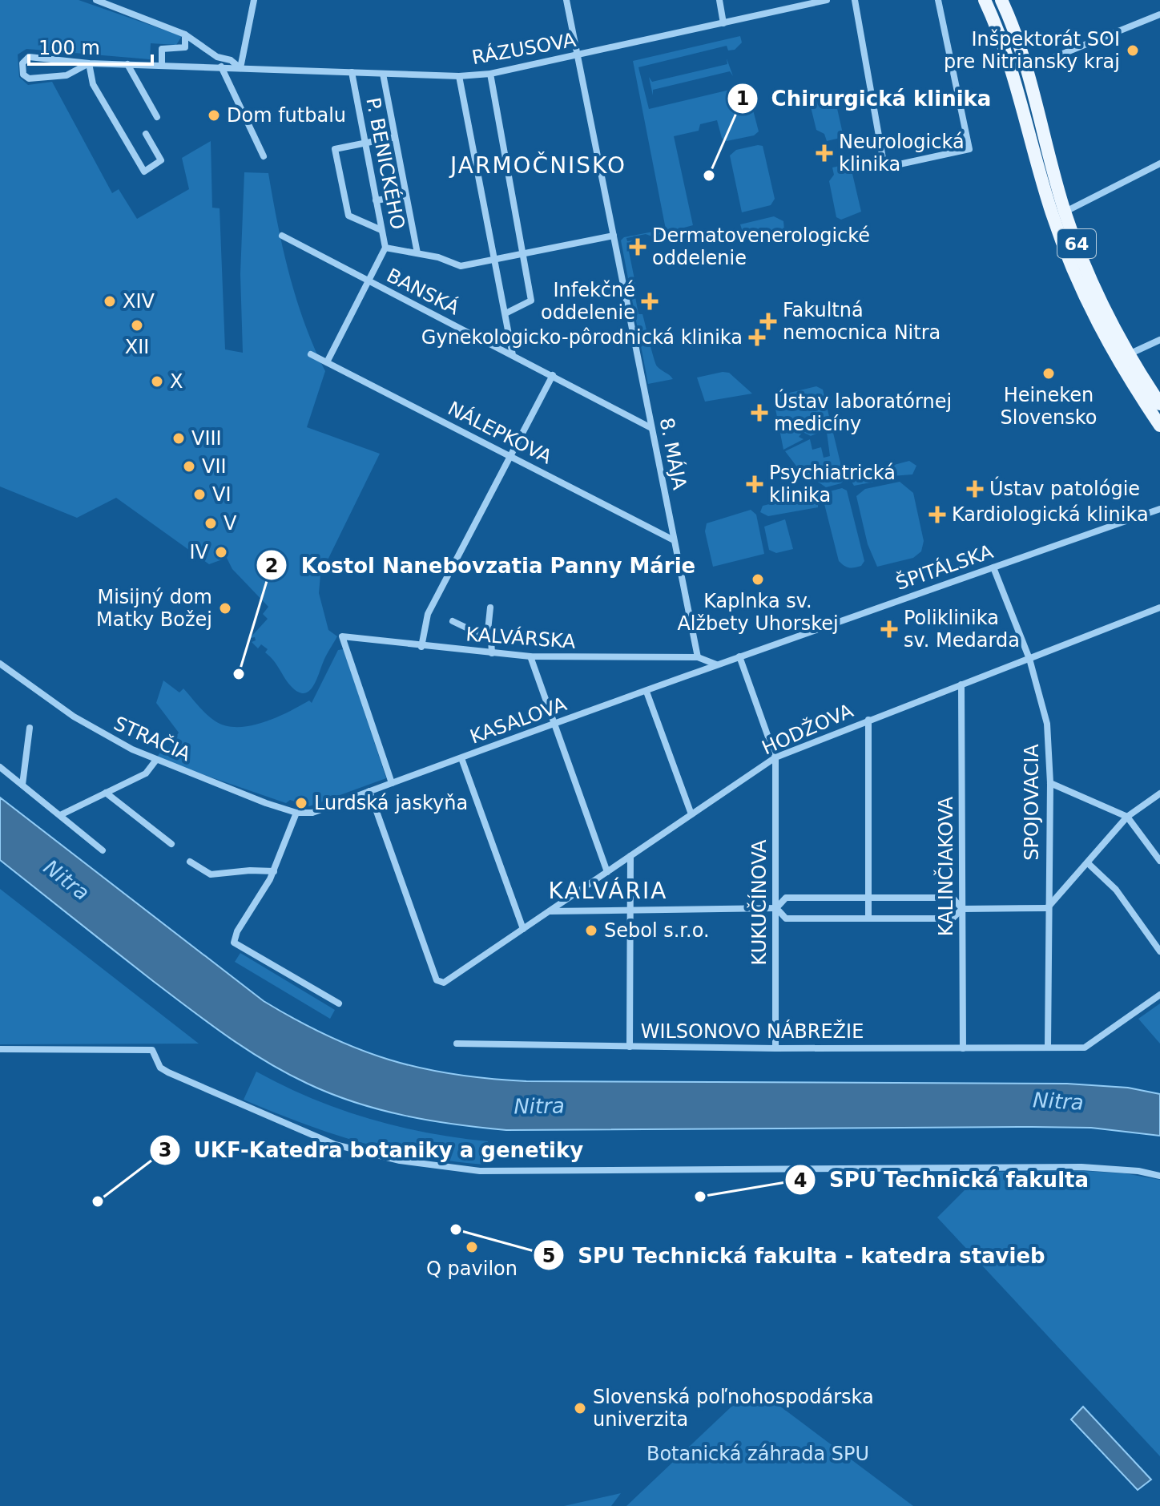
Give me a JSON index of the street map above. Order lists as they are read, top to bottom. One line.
{"streets":{"main road":["64"],"street":["RÁZUSOVA","P. BENICKÉHO","BANSKÁ","NÁLEPKOVA","8. MÁJA","ŠPITÁLSKA","KALVÁRSKA","KASALOVA","HODŽOVA","STRAČIA","SPOJOVACIA","KALINČIAKOVA","KUKUČÍNOVA","WILSONOVO NÁBREŽIE"]},"crossings":[["RÁZUSOVA","P. BENICKÉHO"],["RÁZUSOVA","8. MÁJA"],["P. BENICKÉHO","BANSKÁ"],["P. BENICKÉHO","NÁLEPKOVA"],["BANSKÁ","8. MÁJA"],["NÁLEPKOVA","8. MÁJA"],["8. MÁJA","KALVÁRSKA"],["ŠPITÁLSKA","KASALOVA"],["ŠPITÁLSKA","SPOJOVACIA"],["ŠPITÁLSKA","KUKUČÍNOVA"],["KALVÁRSKA","KASALOVA"],["KASALOVA","HODŽOVA"],["KASALOVA","STRAČIA"],["KASALOVA","KUKUČÍNOVA"],["HODŽOVA","SPOJOVACIA"],["HODŽOVA","KALINČIAKOVA"],["HODŽOVA","KUKUČÍNOVA"],["SPOJOVACIA","WILSONOVO NÁBREŽIE"],["KALINČIAKOVA","WILSONOVO NÁBREŽIE"],["KUKUČÍNOVA","WILSONOVO NÁBREŽIE"]],"districts":["JARMOČNISKO","KALVÁRIA"],"water":["Nitra"],"parks":["Botanická záhrada SPU"],"places":{"other":["Inšpektorát SOI pre Nitriansky kraj","Dom futbalu","Chirurgická klinika","XIV","XII","Heineken Slovensko","X","VIII","VII","VI","V","IV","Kaplnka sv. Alžbety Uhorskej","Misijný dom Matky Božej","Kostol Nanebovzatia Panny Márie","Lurdská jaskyňa","Sebol s.r.o.","SPU Technická fakulta","UKF-Katedra botaniky a genetiky","SPU Technická fakulta - katedra stavieb","Q pavilon","Slovenská poľnohospodárska univerzita"],"health":["Neurologická klinika","Dermatovenerologické oddelenie","Infekčné oddelenie","Fakultná nemocnica Nitra","Gynekologicko-pôrodnická klinika","Ústav laboratórnej medicíny","Psychiatrická klinika","Ústav patológie","Kardiologická klinika","Poliklinika sv. Medarda"]},"scale_bar":"100 m"}
